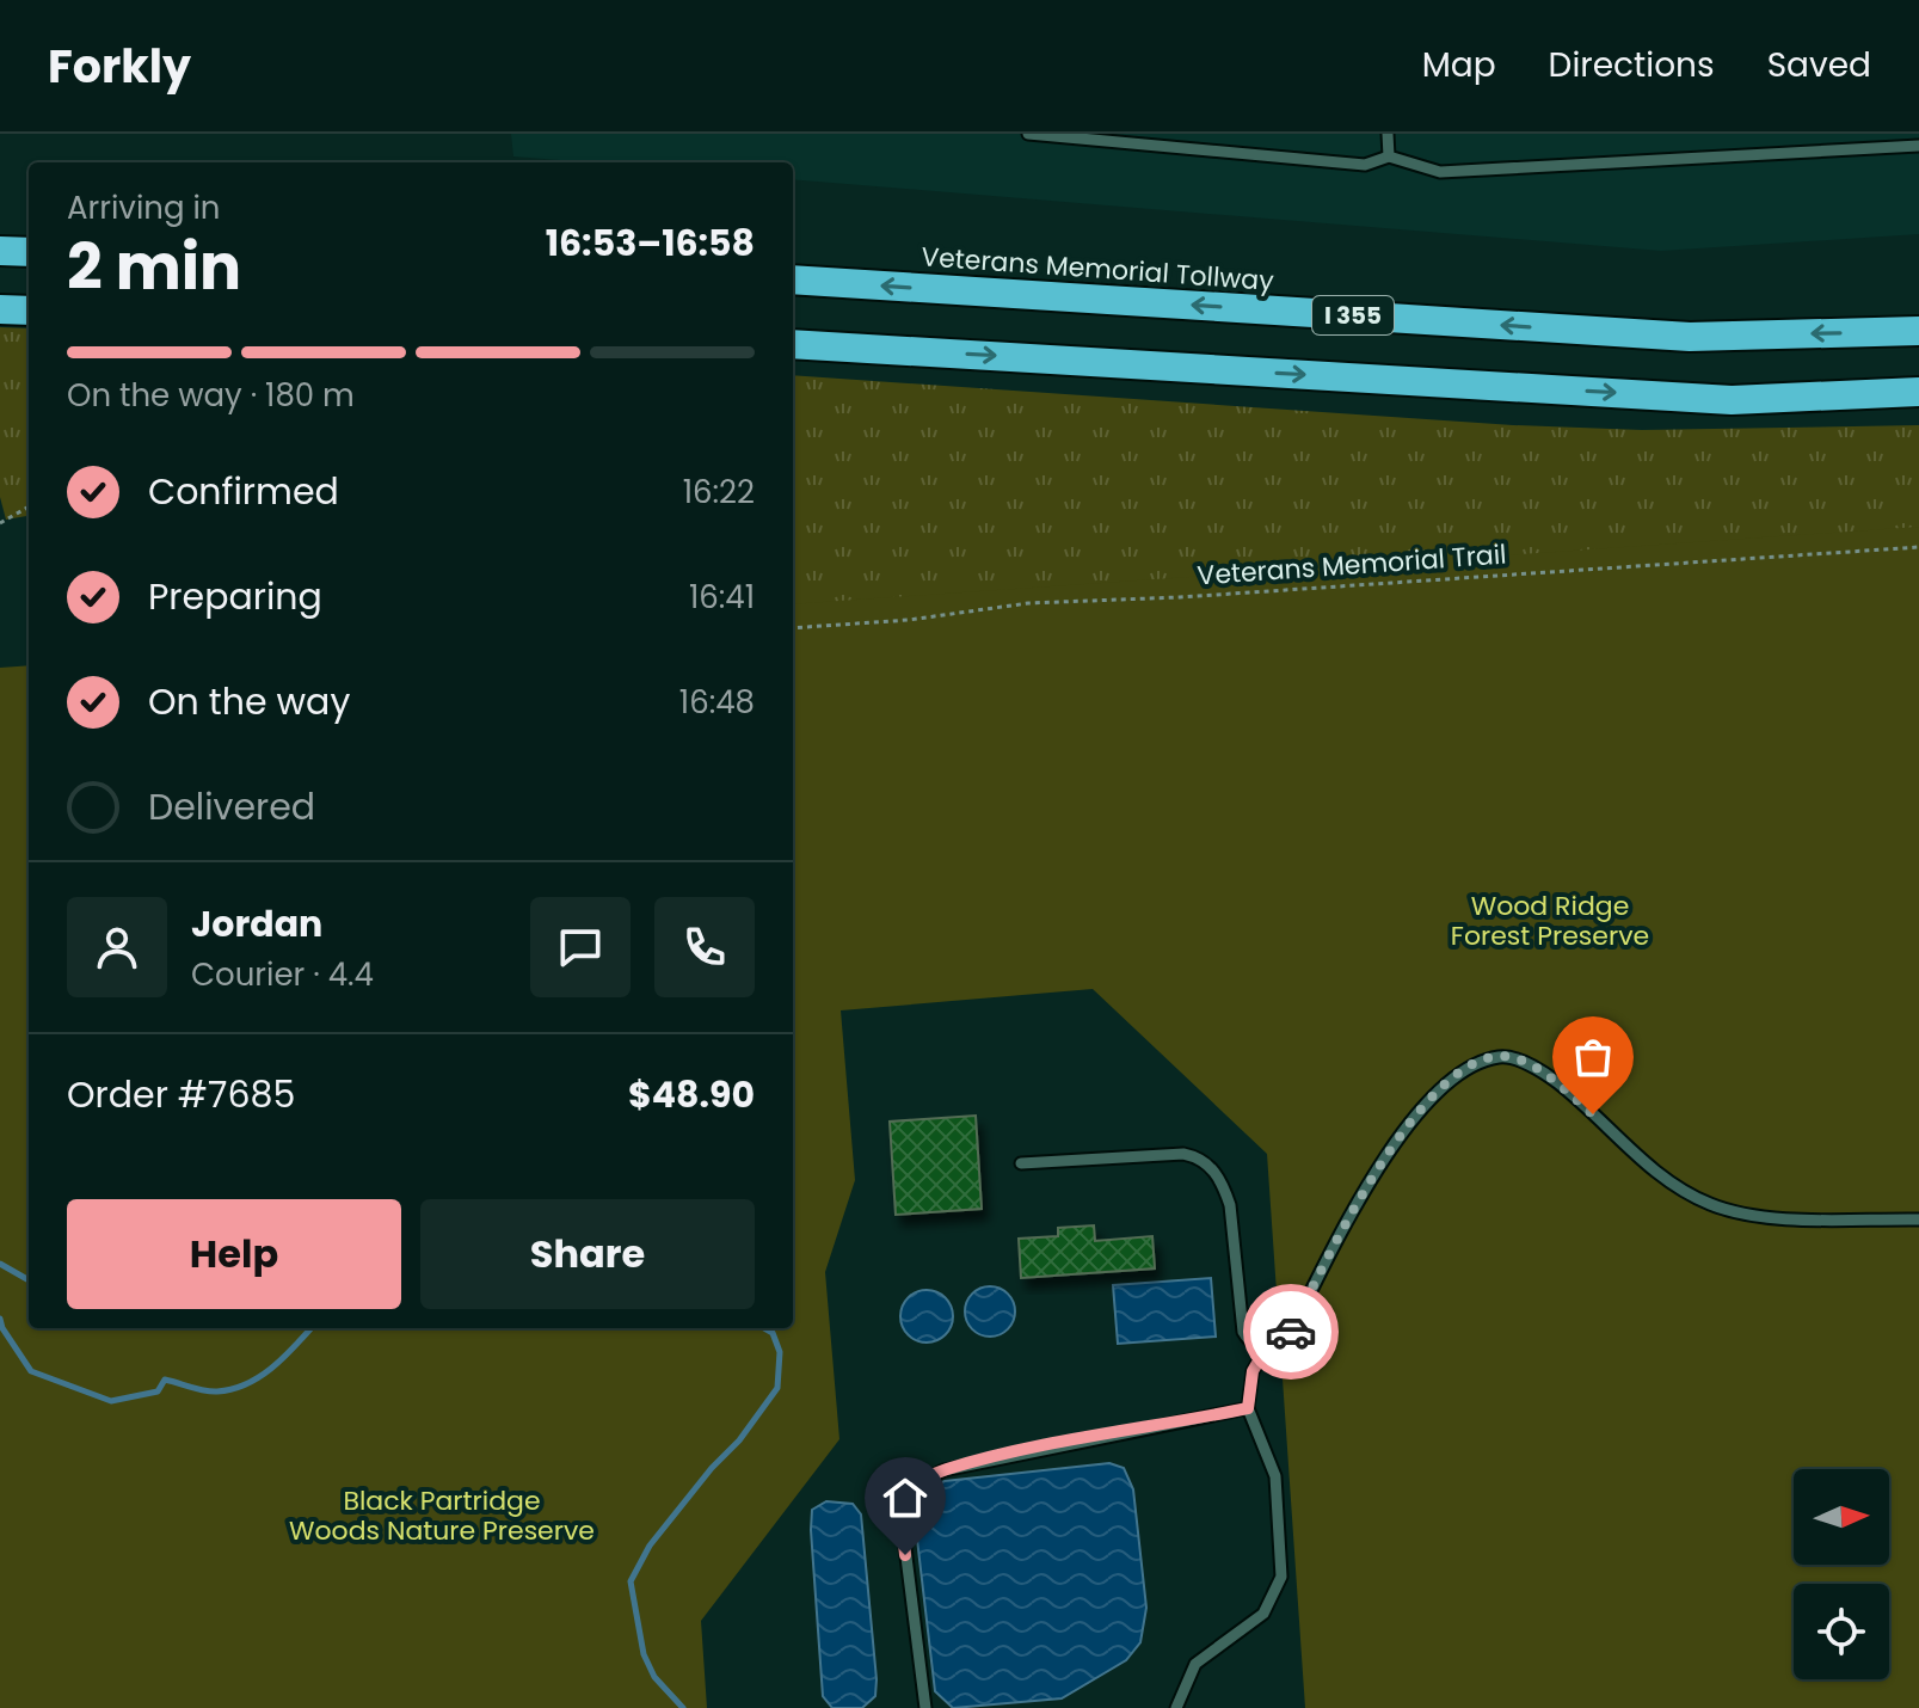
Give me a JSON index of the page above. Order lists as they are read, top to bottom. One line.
{"streets":{"highway":["Veterans Memorial Tollway","I 355"],"path":["Veterans Memorial Trail"]},"parks":["Wood Ridge Forest Preserve","Black Partridge Woods Nature Preserve"],"north":"right","page":{"header":"Forkly","nav":["Map","Directions","Saved"],"heading":["2 min","Arriving in","16:53–16:58"],"panel":["Jordan","Courier · 4.4","Order #7685","$48.90"],"bar":"On the way · 180 m","list":[["Confirmed","16:22"],["Preparing","16:41"],["On the way","16:48"],"Delivered"],"buttons":["Help","Share"]}}
